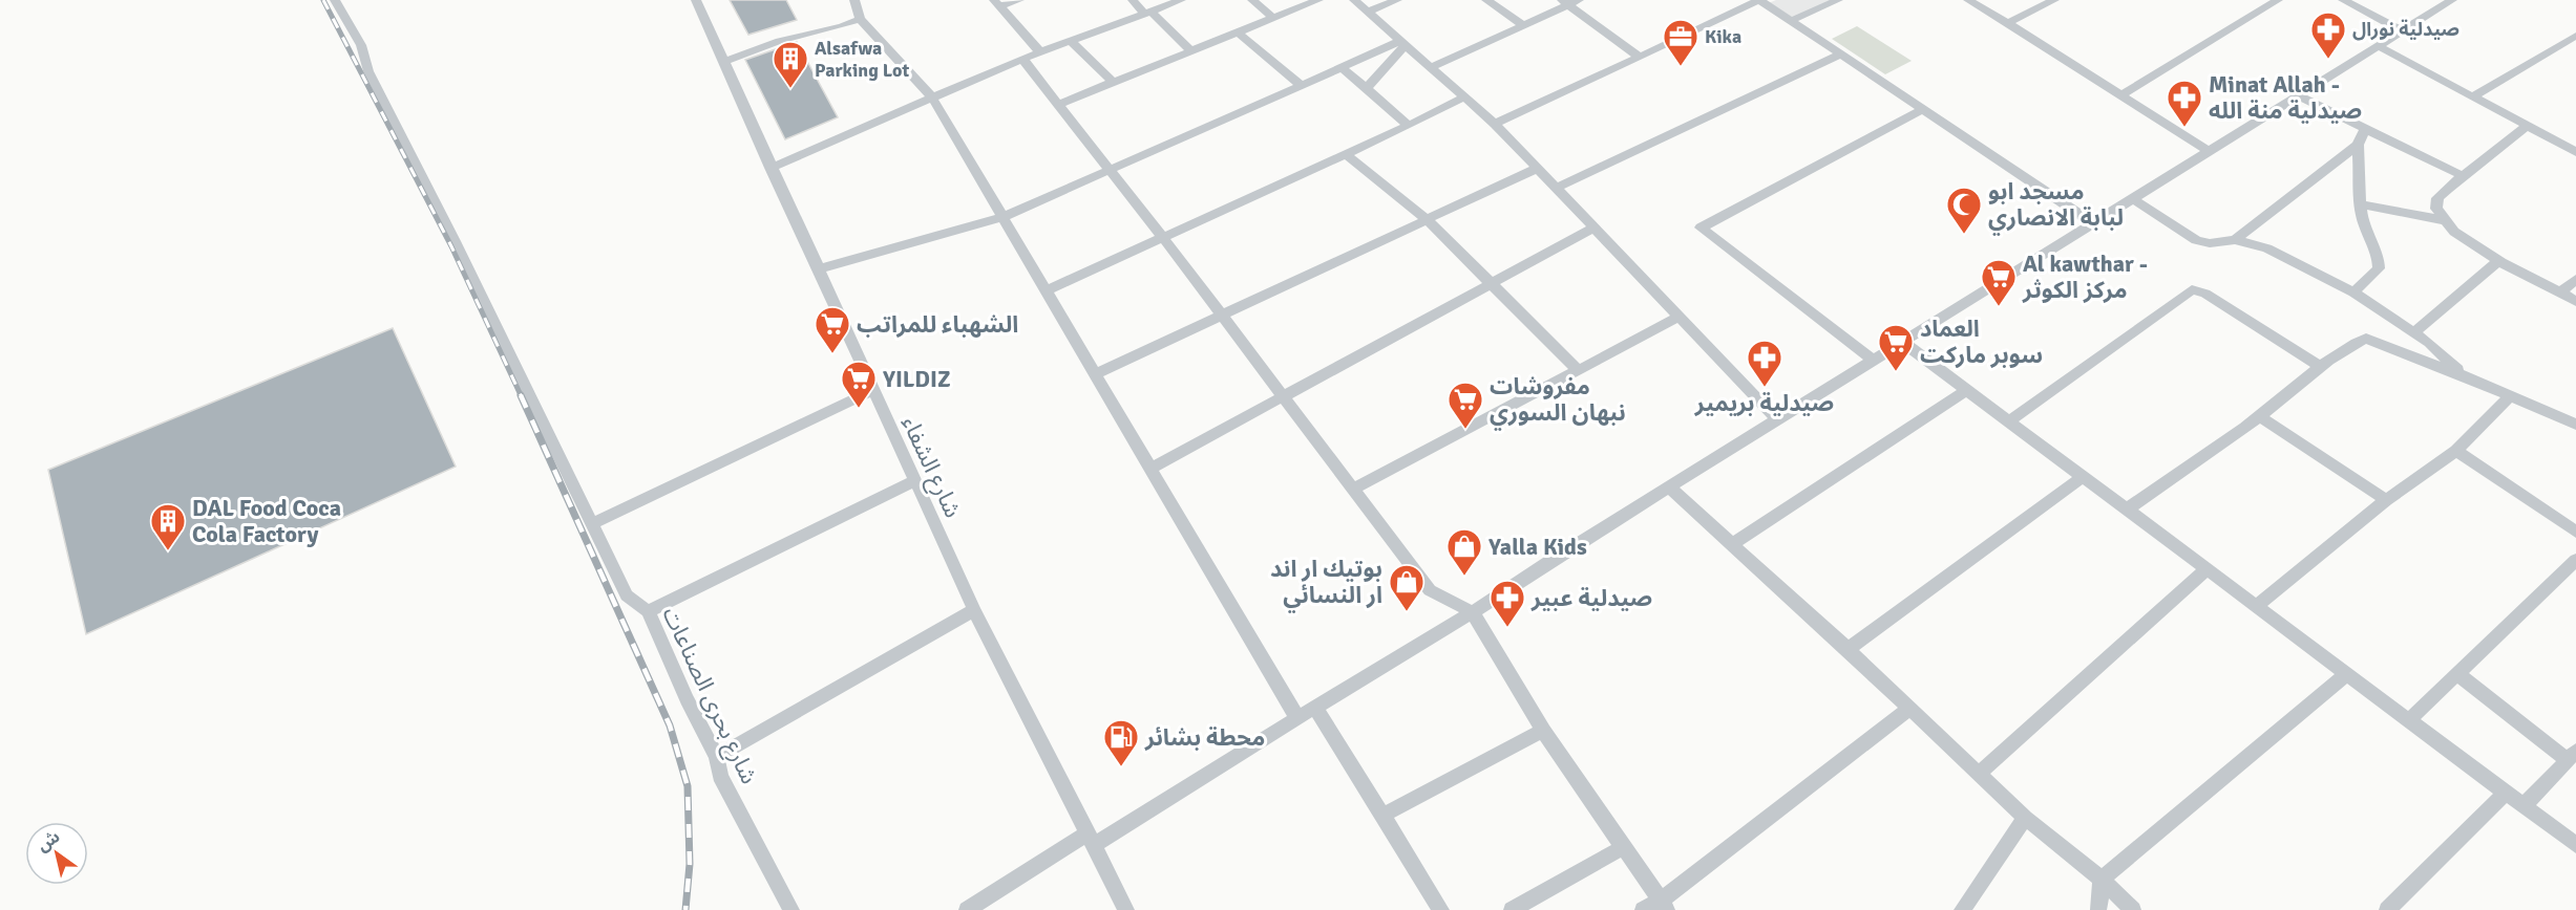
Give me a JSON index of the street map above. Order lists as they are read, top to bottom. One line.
{"streets":{"street":["شارع الشفاء","شارع بحرى الصناعات"]},"places":{"pharmacy":["صيدلية نورال","Minat Allah - صيدلية منة الله","صيدلية بريمير","صيدلية عبير"],"office":["Kika"],"building":["Alsafwa Parking Lot","DAL Food Coca Cola Factory"],"mosque":["مسجد ابو لبابة الانصاري"],"supermarket":["Al kawthar - مركز الكوثر","الشهباء للمراتب","العماد سوبر ماركت","YILDIZ","مفروشات نبهان السوري"],"shop":["Yalla Kids","بوتيك ار اند ار النسائي"],"fuel station":["محطة بشائر"]},"north":"top left"}
